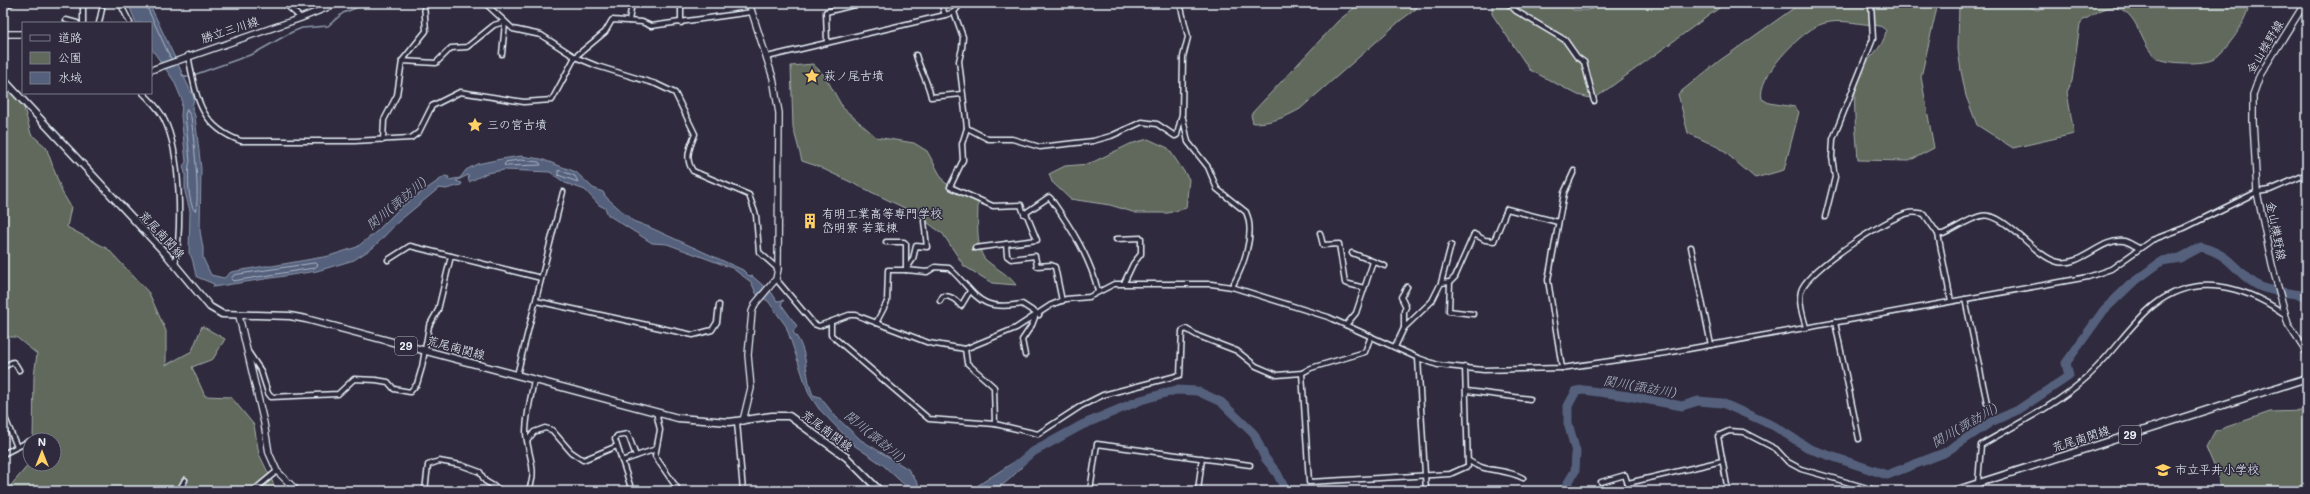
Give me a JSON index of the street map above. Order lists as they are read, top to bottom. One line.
{"streets":{"main road":["荒尾南関線","29"],"street":["勝立三川線","金山檪野線","金山櫟野線"]},"crossings":[["金山檪野線","金山櫟野線"]],"water":["関川(諏訪川)"],"places":{"place":["萩ノ尾古墳","三の宮古墳"],"building":["有明工業高等専門学校 岱明寮 若葉棟"],"school or university":["市立平井小学校"]},"legend":["道路","公園","水域"],"north":"top"}
